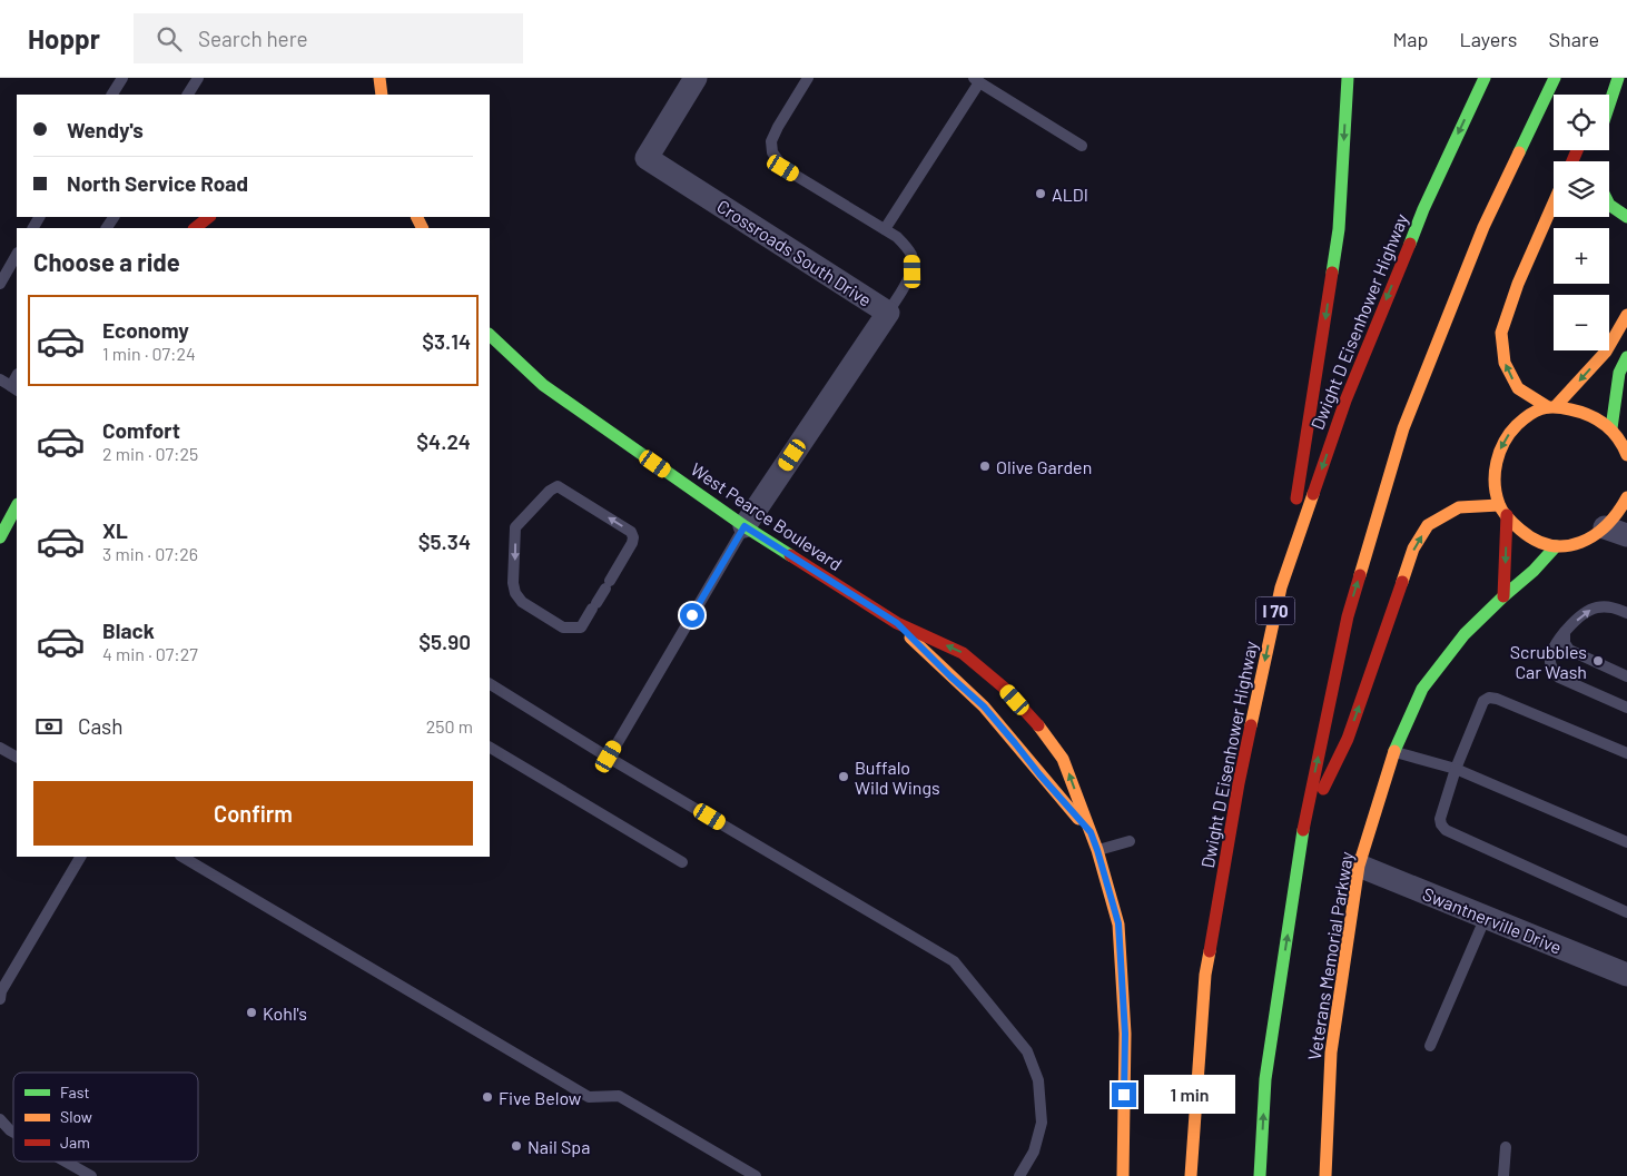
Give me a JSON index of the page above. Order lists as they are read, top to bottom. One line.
{"streets":{"main road":["Dwight D Eisenhower Highway","West Pearce Boulevard","I 70","Veterans Memorial Parkway"],"street":["Crossroads South Drive","Swantnerville Drive"]},"crossings":[["Crossroads South Drive","West Pearce Boulevard"],["Swantnerville Drive","Veterans Memorial Parkway"]],"places":["ALDI","Olive Garden","Scrubbles Car Wash","Buffalo Wild Wings","Kohl's","Five Below","Nail Spa"],"legend":["Fast","Slow","Jam"],"page":{"header":"Hoppr","search":"Search here","nav":["Map","Layers","Share"],"map_buttons":["+","−"],"banner":["Wendy's","North Service Road"],"heading":"Choose a ride","list":[{"name":"Economy","note":"1 min · 07:24","value":"$3.14"},{"name":"Comfort","note":"2 min · 07:25","value":"$4.24"},{"name":"XL","note":"3 min · 07:26","value":"$5.34"},{"name":"Black","note":"4 min · 07:27","value":"$5.90"}],"pay":["Cash","250 m"],"buttons":"Confirm","bubble":"1 min"}}
